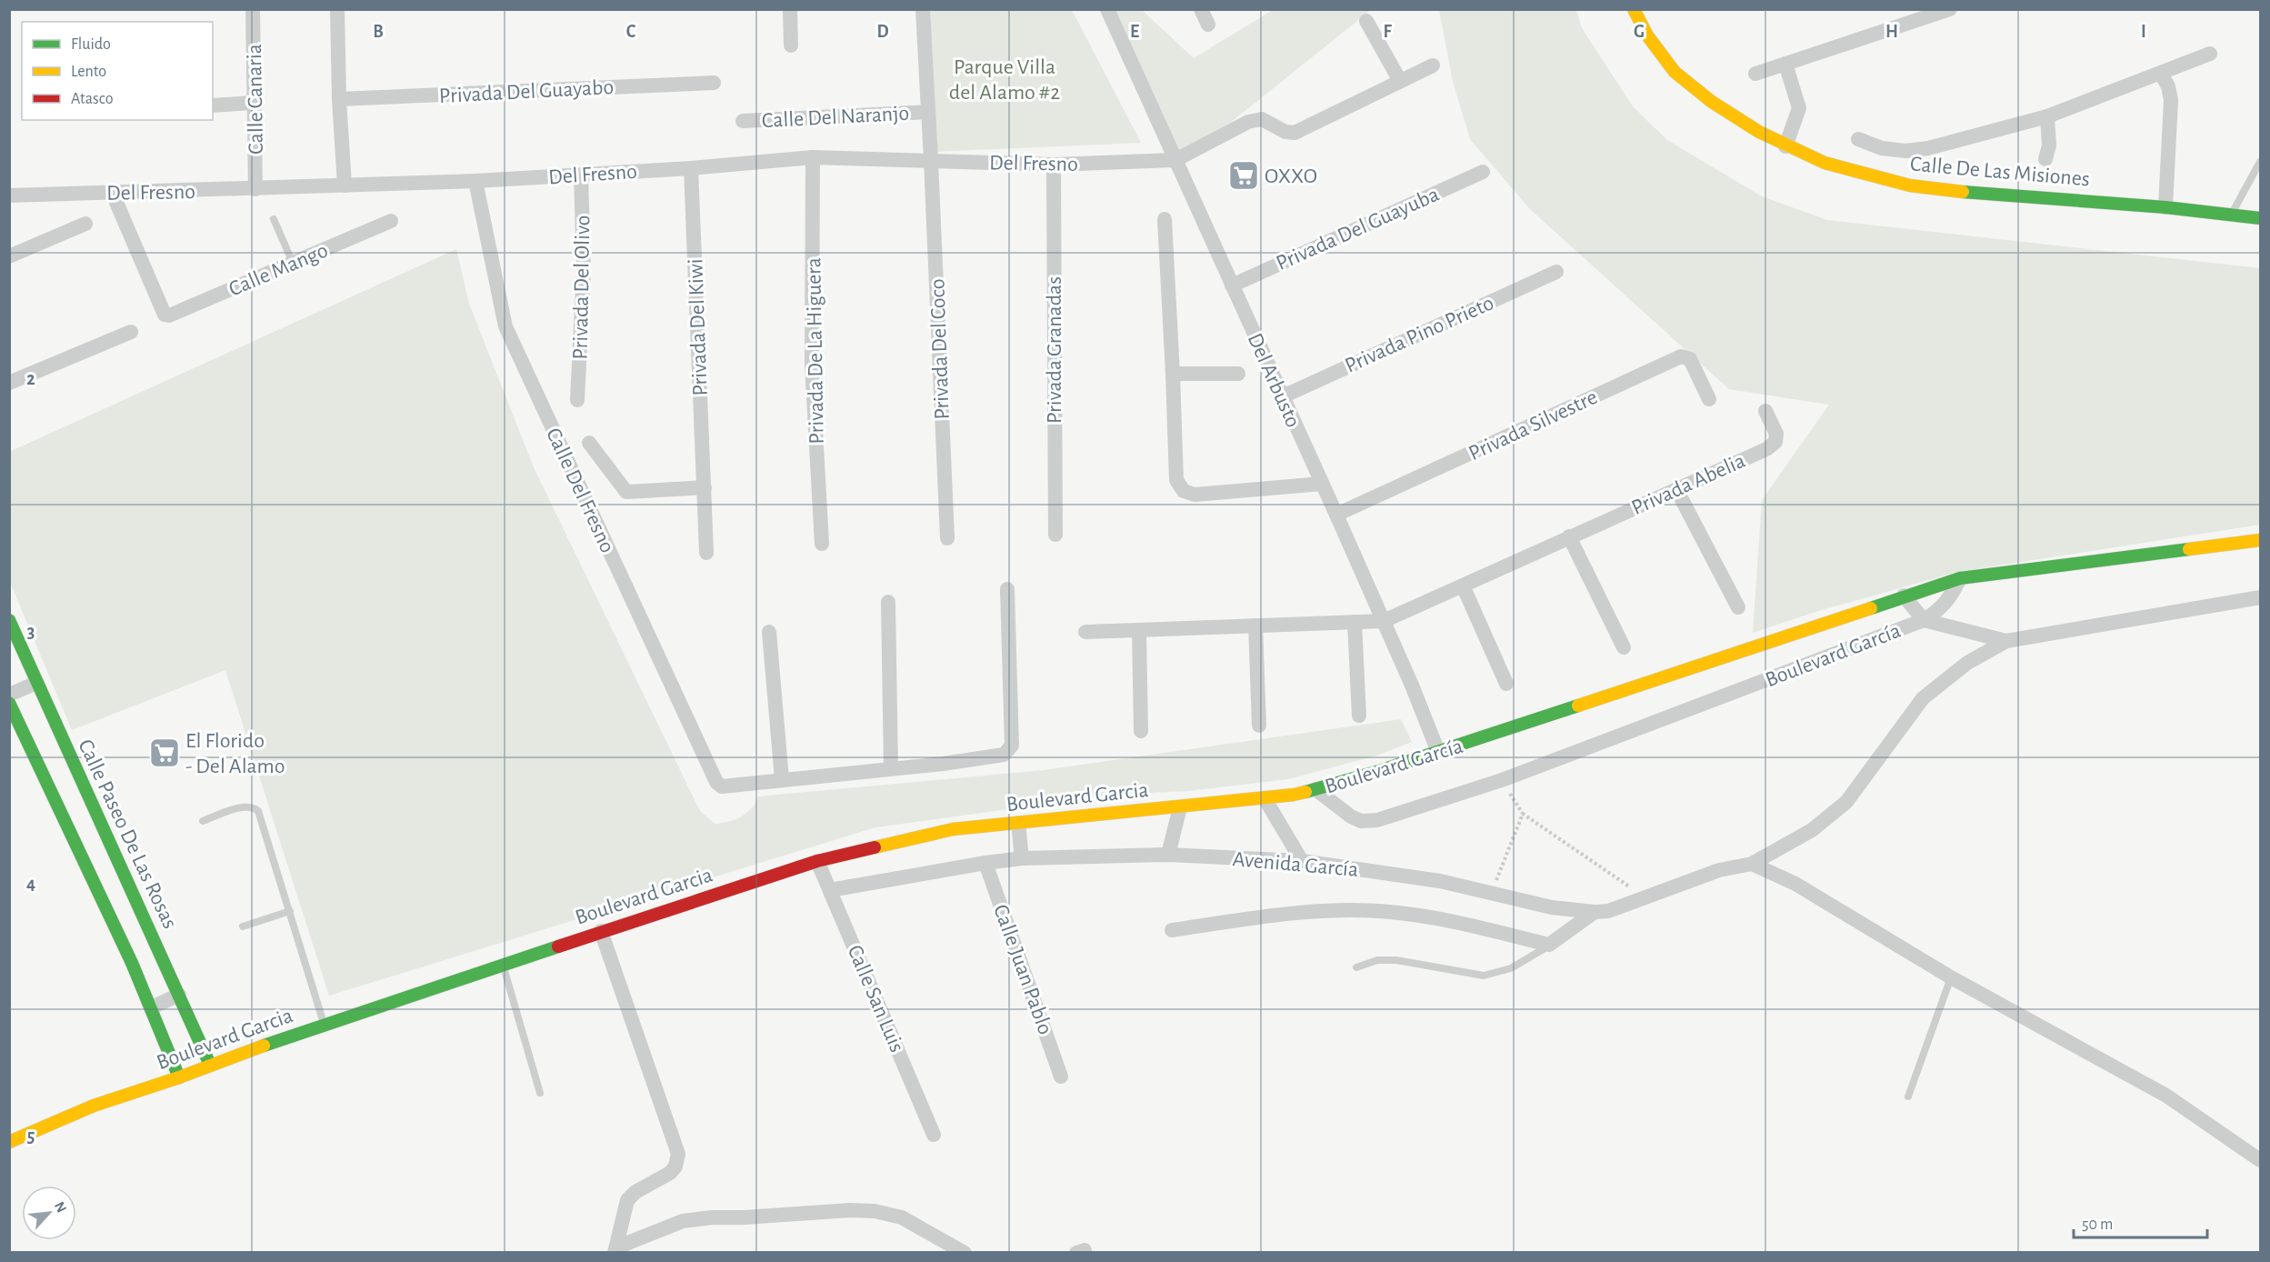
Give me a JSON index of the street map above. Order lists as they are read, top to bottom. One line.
{"streets":{"main road":["Calle De Las Misiones","Boulevard García","Boulevard Garcia","Calle Paseo De Las Rosas"],"street":["Privada Del Guayabo","Calle Canaria","Calle Del Naranjo","Del Fresno","Privada Del Guayuba","Calle Mango","Privada Del Olivo","Privada Del Kiwi","Privada Pino Prieto","Privada Del Coco","Privada Granadas","Privada De La Higuera","Del Arbusto","Privada Silvestre","Privada Abelia","Calle Del Fresno","Avenida García","Calle Juan Pablo","Calle San Luis"]},"crossings":[["Calle Canaria","Del Fresno"],["Calle Del Naranjo","Privada Del Coco"],["Del Fresno","Calle Mango"],["Del Fresno","Privada Del Olivo"],["Del Fresno","Privada Del Kiwi"],["Del Fresno","Privada Del Coco"],["Del Fresno","Privada Granadas"],["Del Fresno","Privada De La Higuera"],["Del Fresno","Del Arbusto"],["Del Fresno","Calle Del Fresno"],["Privada Del Guayuba","Del Arbusto"],["Privada Pino Prieto","Del Arbusto"],["Del Arbusto","Privada Silvestre"],["Del Arbusto","Privada Abelia"],["Del Arbusto","Boulevard García"],["Boulevard García","Boulevard Garcia"],["Boulevard Garcia","Calle Paseo De Las Rosas"],["Boulevard Garcia","Calle San Luis"],["Avenida García","Calle Juan Pablo"],["Avenida García","Calle San Luis"]],"parks":["Parque Villa del Alamo #2"],"places":{"supermarket":["OXXO","El Florido - Del Alamo"]},"legend":["Fluido","Lento","Atasco"],"scale_bar":"50 m","north":"top right","grid":{"columns":["B","C","D","E","F","G","H","I"],"rows":["2","3","4","5"]}}
